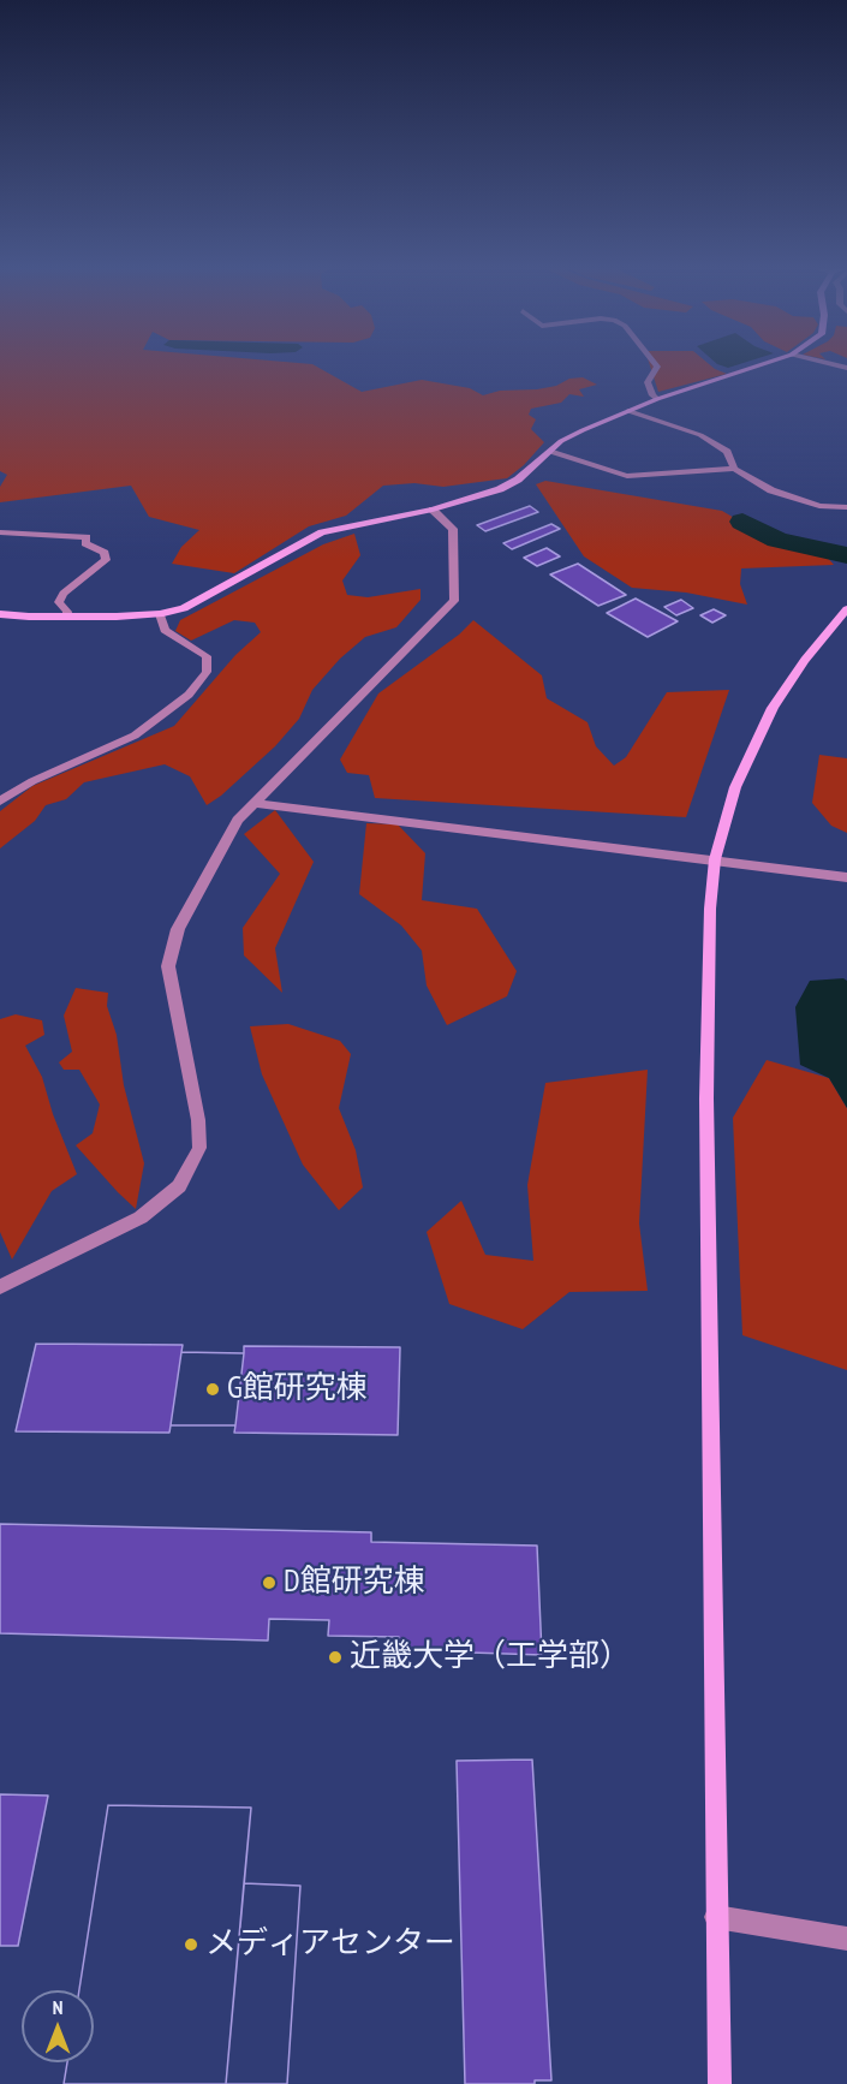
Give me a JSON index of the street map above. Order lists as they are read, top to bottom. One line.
{"places":["G館研究棟","D館研究棟","近畿大学（工学部）","メディアセンター"],"north":"top"}
